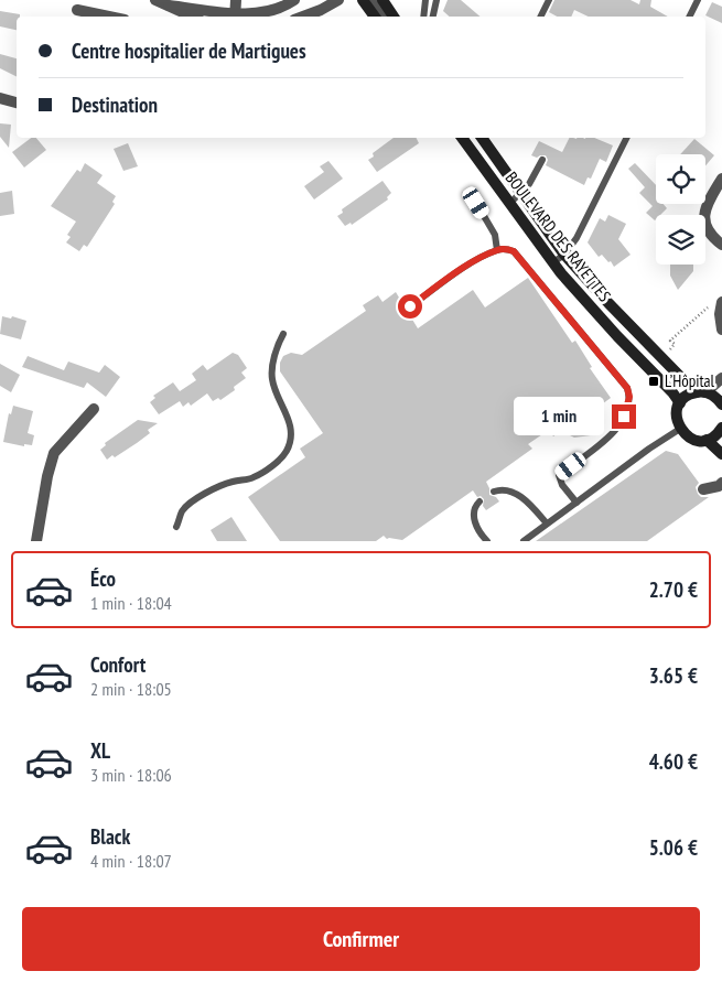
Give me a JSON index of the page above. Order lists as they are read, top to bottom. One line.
{"streets":{"main road":["BOULEVARD DES RAYETTES"]},"places":{"transit":["L’Hôpital"]},"page":{"banner":["Centre hospitalier de Martigues","Destination"],"bubble":"1 min","list":[{"name":"Éco","note":"1 min · 18:04","value":"2.70 €"},{"name":"Confort","note":"2 min · 18:05","value":"3.65 €"},{"name":"XL","note":"3 min · 18:06","value":"4.60 €"},{"name":"Black","note":"4 min · 18:07","value":"5.06 €"}],"buttons":"Confirmer"}}
